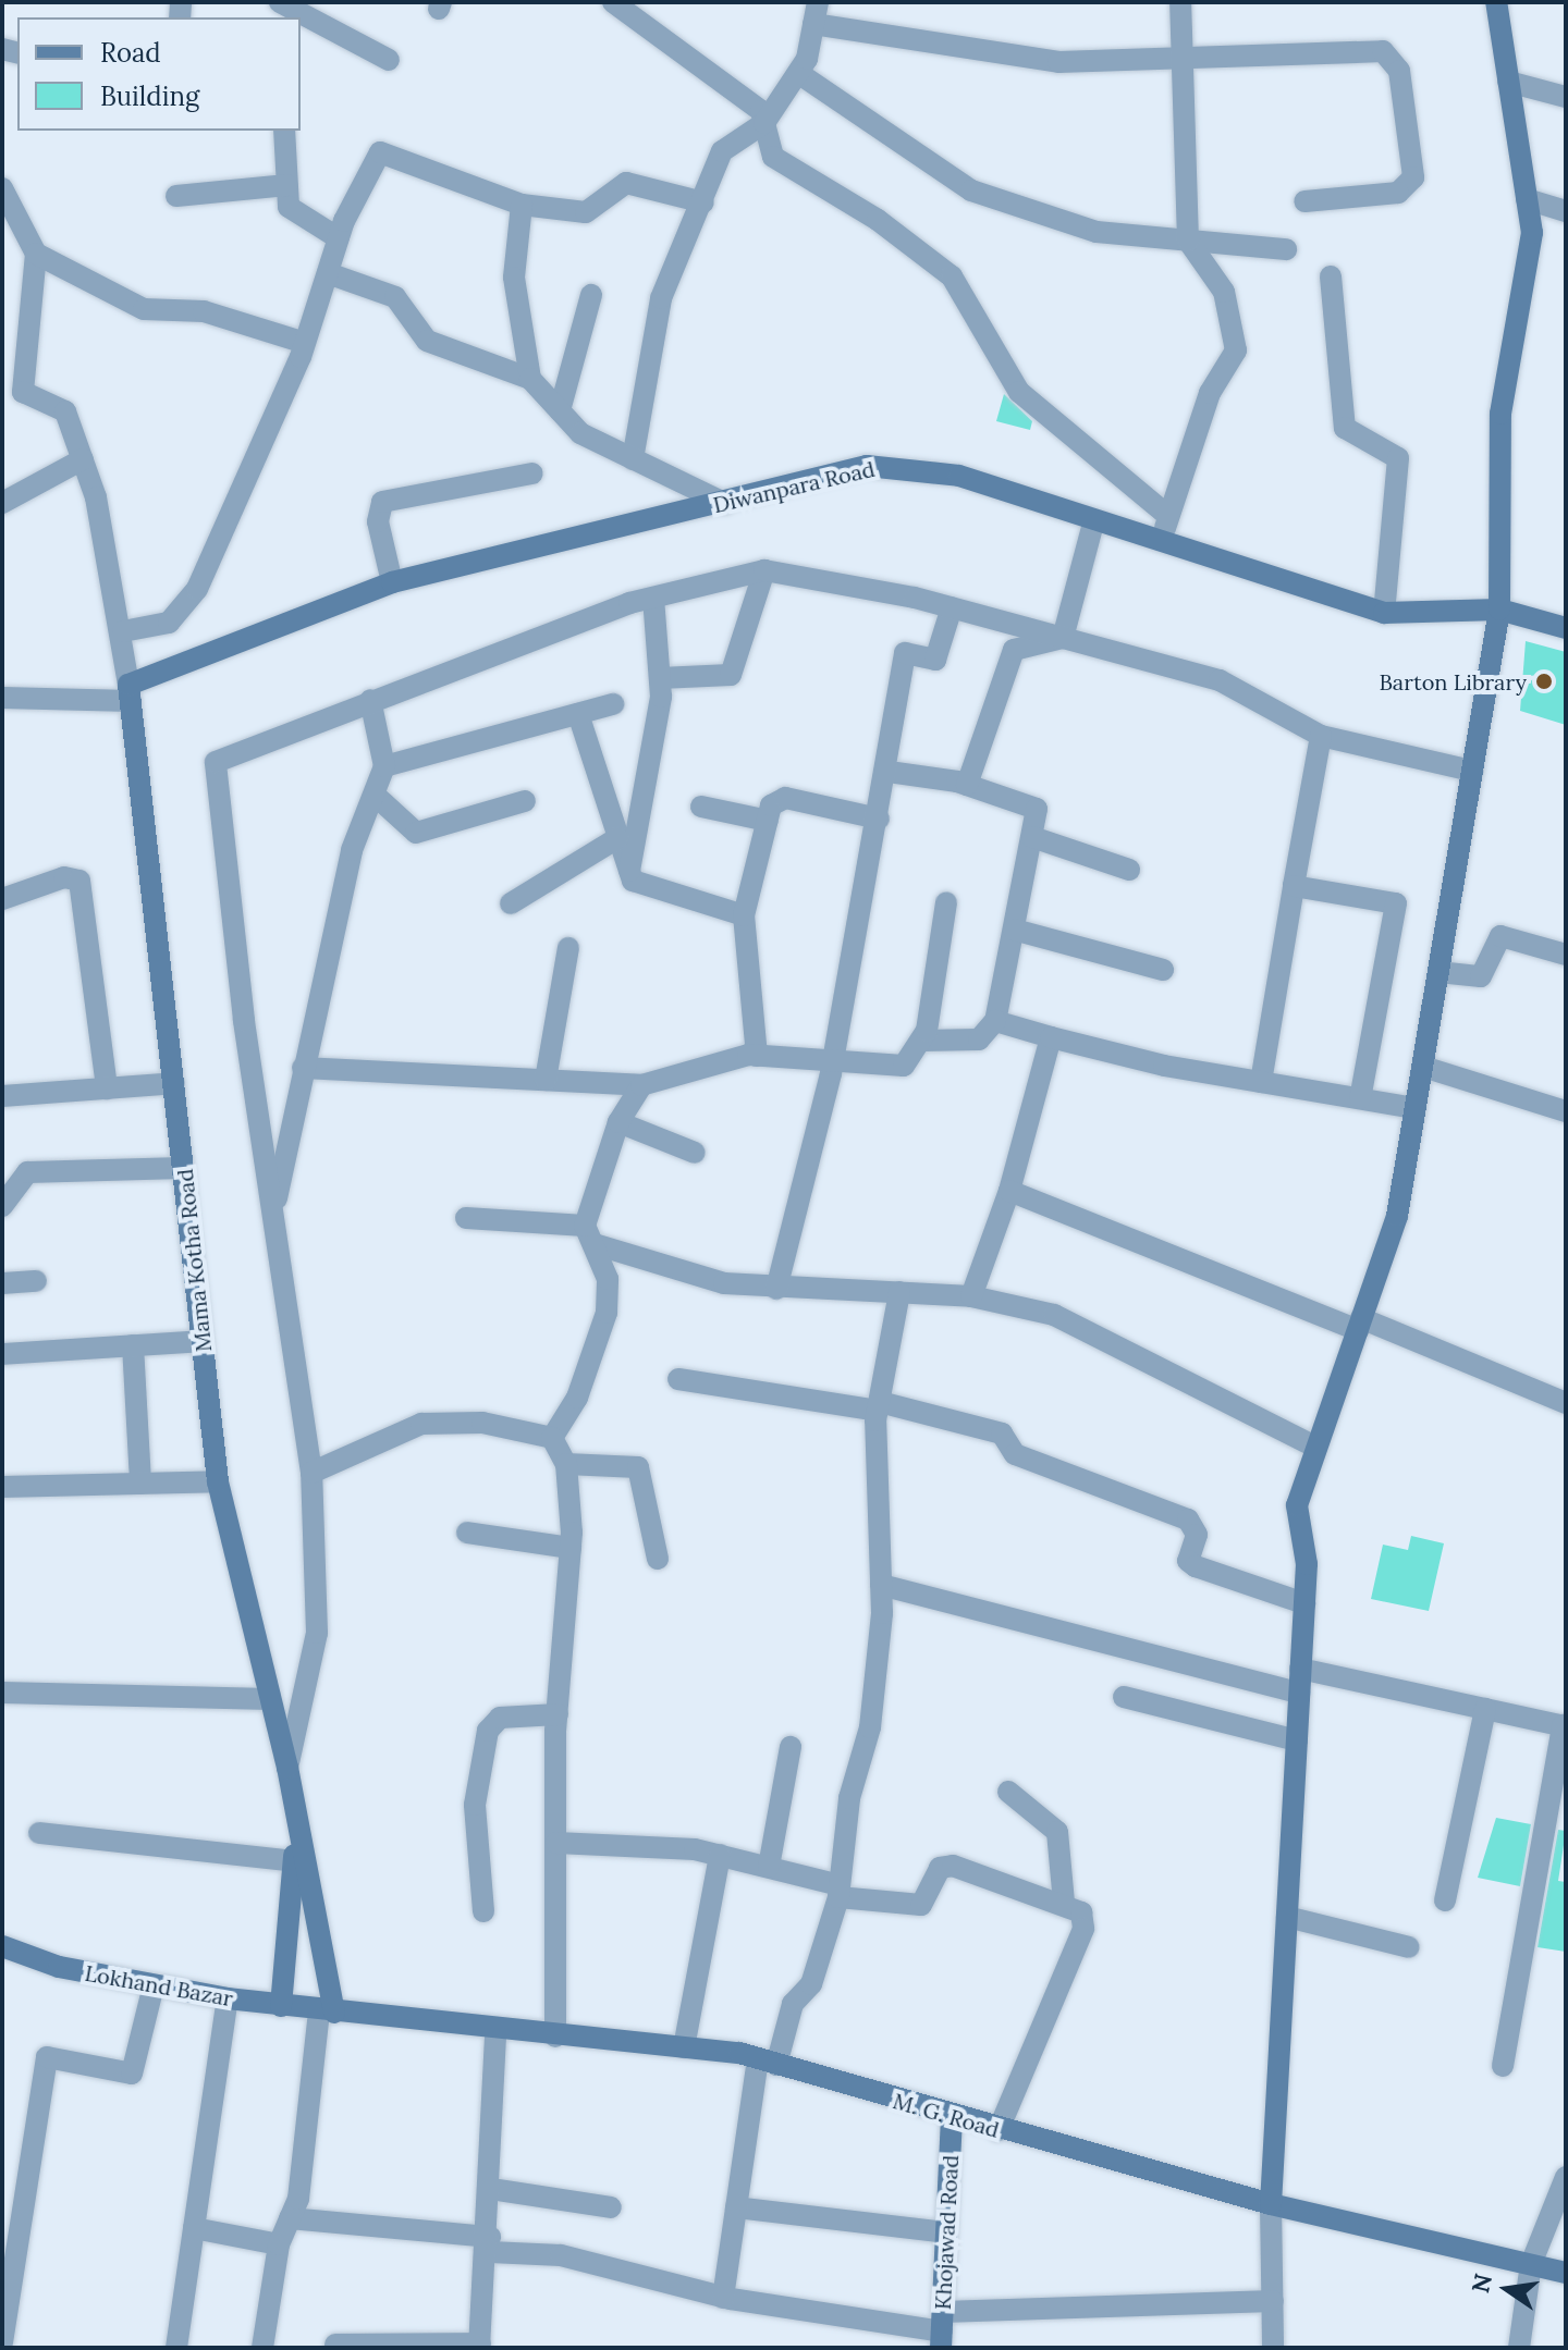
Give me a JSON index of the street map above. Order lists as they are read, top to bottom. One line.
{"streets":{"street":["Diwanpara Road","Mama Kotha Road","Lokhand Bazar","M. G. Road","Khojawad Road"]},"crossings":[["Diwanpara Road","Mama Kotha Road"],["Mama Kotha Road","Lokhand Bazar"],["Mama Kotha Road","M. G. Road"],["Lokhand Bazar","M. G. Road"],["M. G. Road","Khojawad Road"]],"places":["Barton Library"],"legend":["Road","Building"],"north":"left"}
